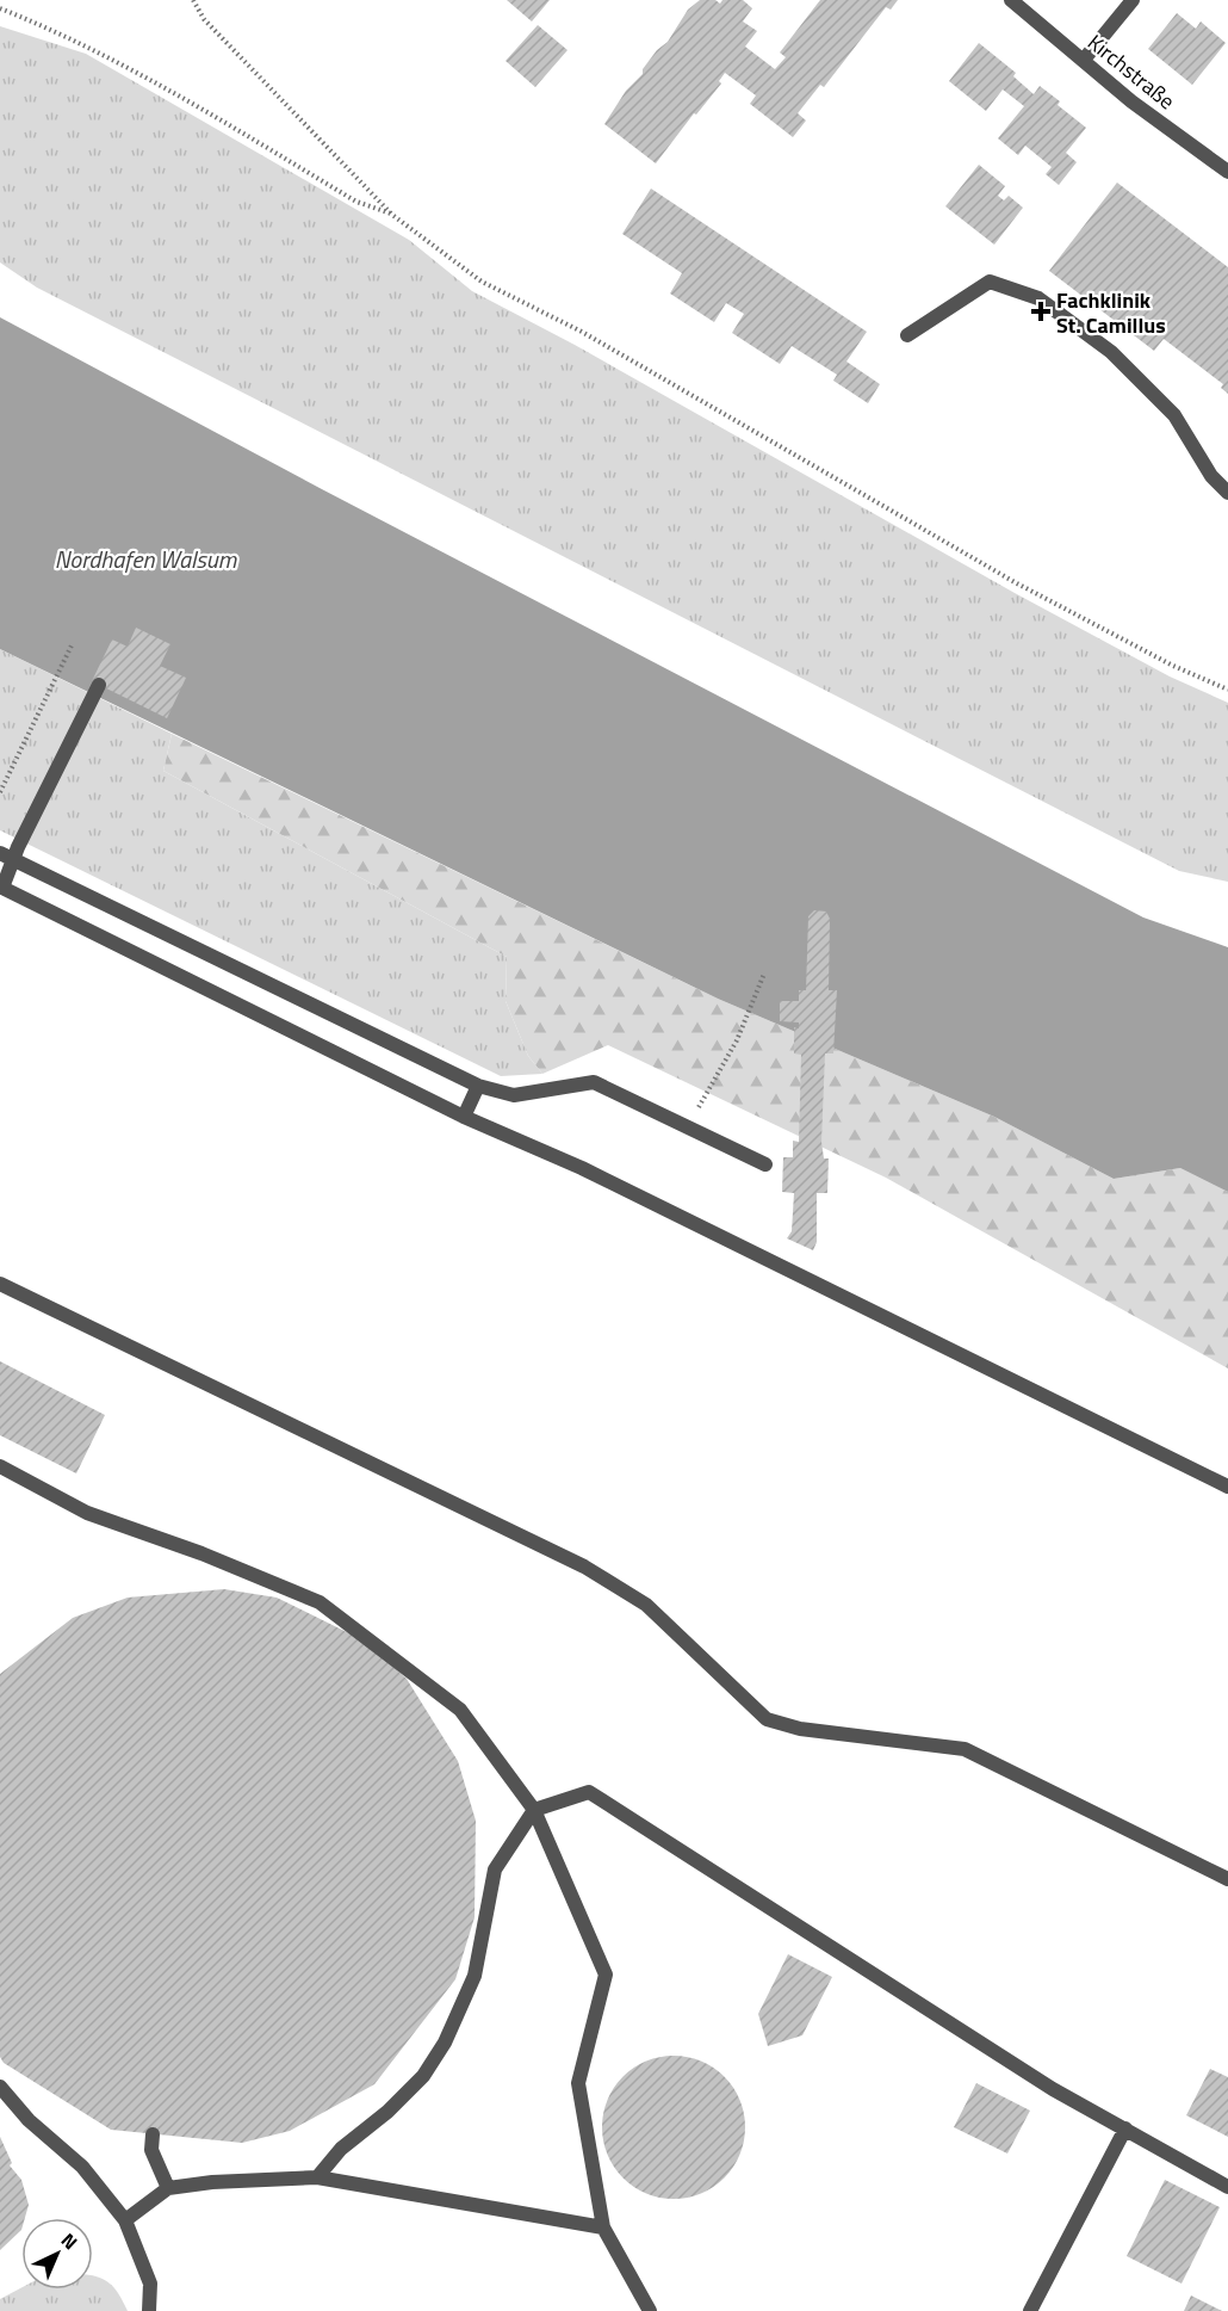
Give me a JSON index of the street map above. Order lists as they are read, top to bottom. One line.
{"streets":{"street":["Kirchstraße"]},"water":["Nordhafen Walsum"],"places":{"health":["Fachklinik St. Camillus"]},"north":"top right"}
